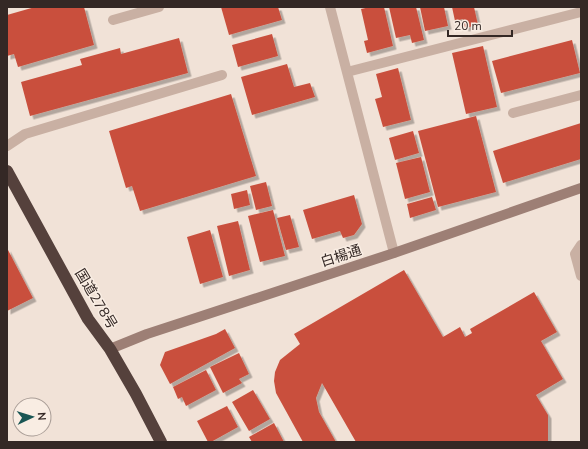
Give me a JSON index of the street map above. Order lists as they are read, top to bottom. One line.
{"streets":{"highway":["国道278号"],"street":["白楊通"]},"crossings":[["白楊通","国道278号"]],"scale_bar":"20 m","north":"right"}
